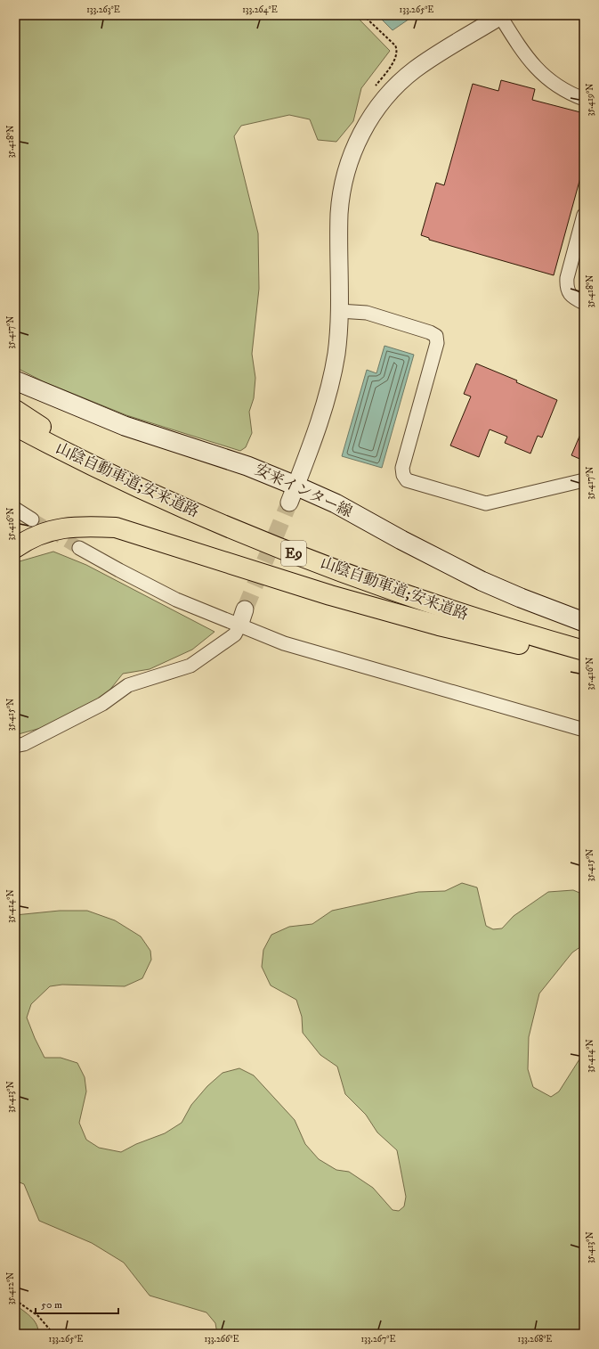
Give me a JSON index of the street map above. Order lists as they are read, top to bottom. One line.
{"streets":{"highway":["山陰自動車道;安来道路","E9"],"main road":["安来インター線"]},"scale_bar":"50 m","coordinates":["133.263°E","133.264°E","133.265°E","35.419°N","35.418°N","35.417°N","35.416°N","35.415°N","35.414°N","35.413°N","35.412°N","133.266°E","133.267°E","133.268°E"]}
